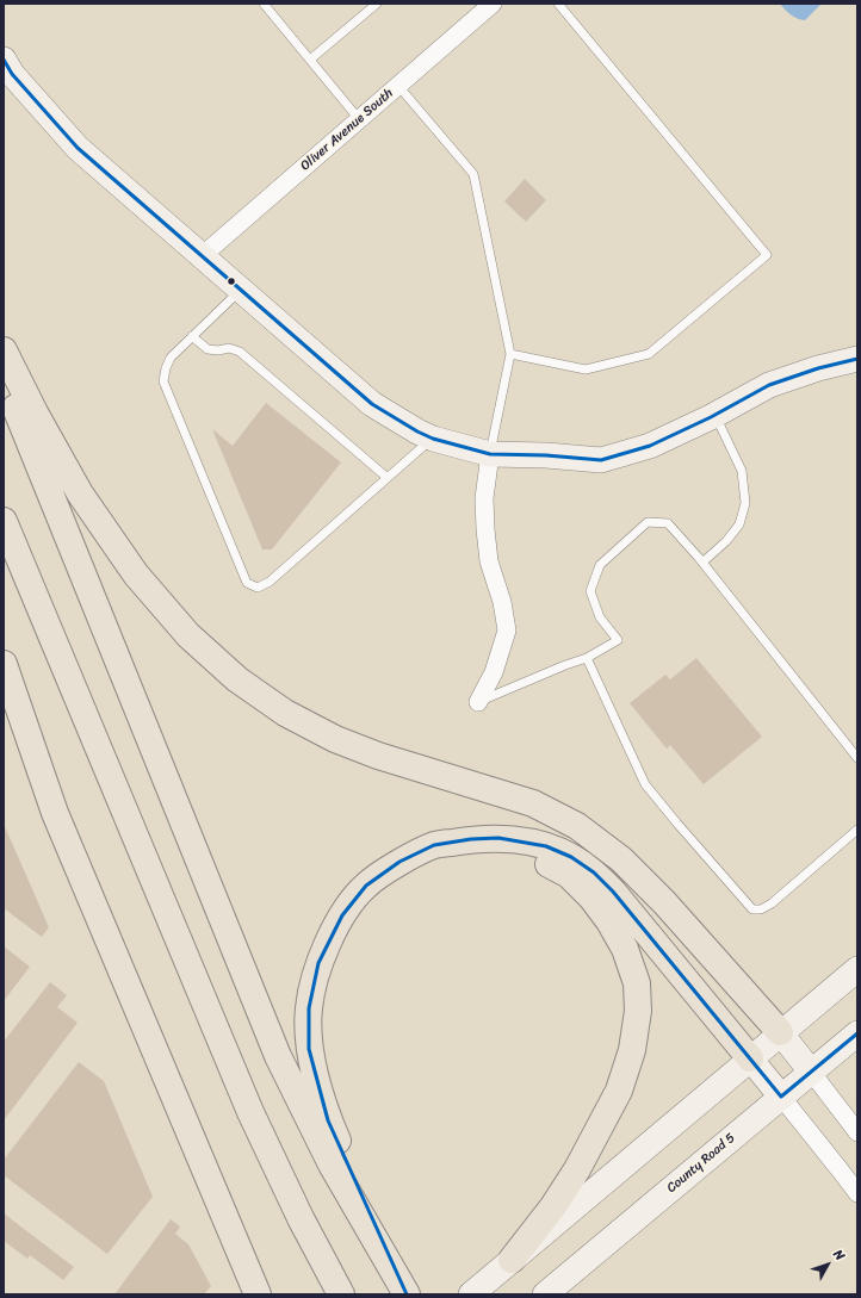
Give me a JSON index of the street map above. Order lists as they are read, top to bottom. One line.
{"streets":{"street":["Oliver Avenue South","County Road 5"]},"north":"top right"}
